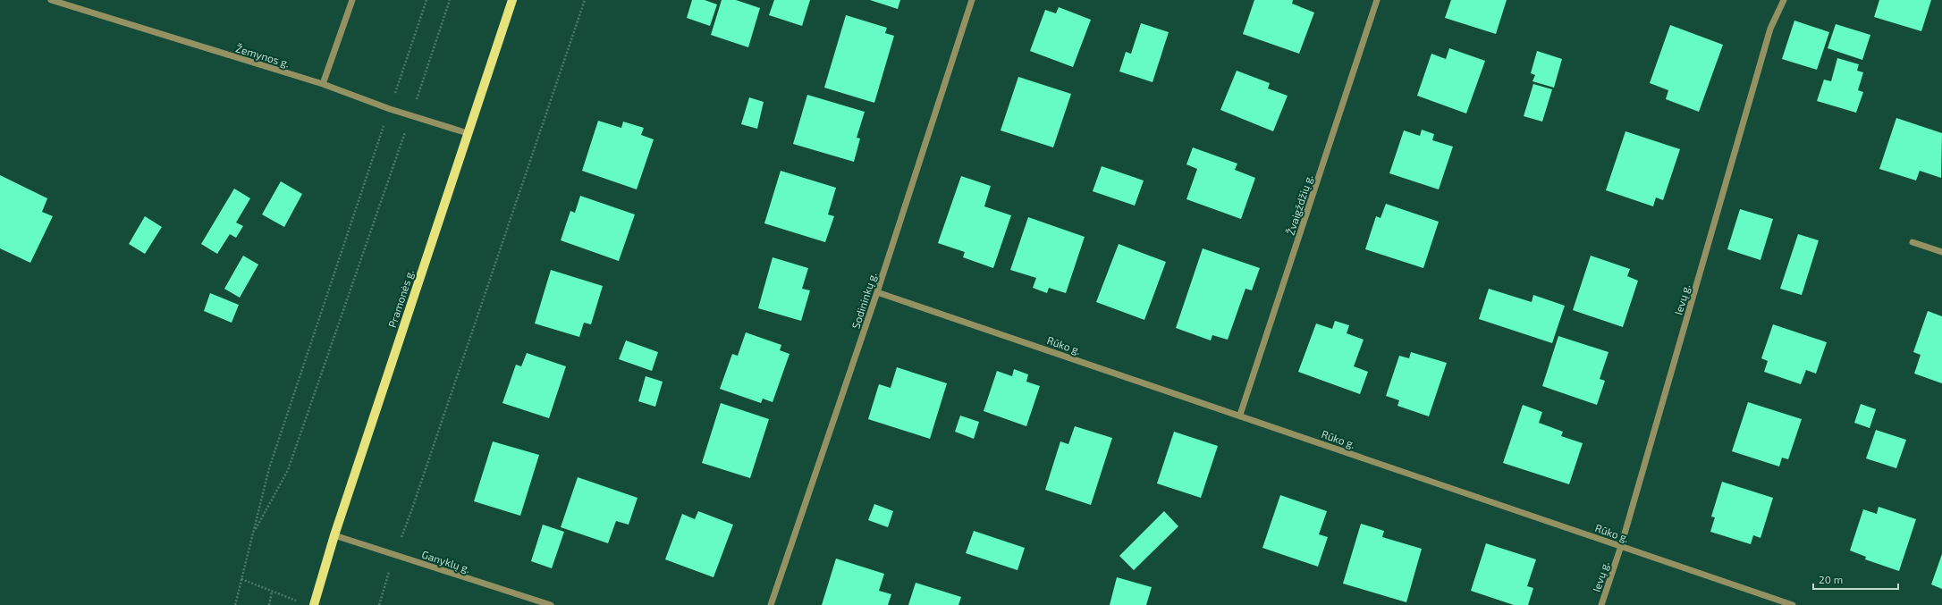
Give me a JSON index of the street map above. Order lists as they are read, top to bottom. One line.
{"streets":{"main road":["Pramonės g."],"street":["Žemynos g.","Žvaigždžių g.","Ievų g.","Sodininkų g.","Rūko g.","Ganyklų g."]},"crossings":[["Žemynos g.","Pramonės g."],["Žvaigždžių g.","Rūko g."],["Pramonės g.","Ganyklų g."],["Ievų g.","Rūko g."],["Sodininkų g.","Rūko g."]],"scale_bar":"20 m"}
